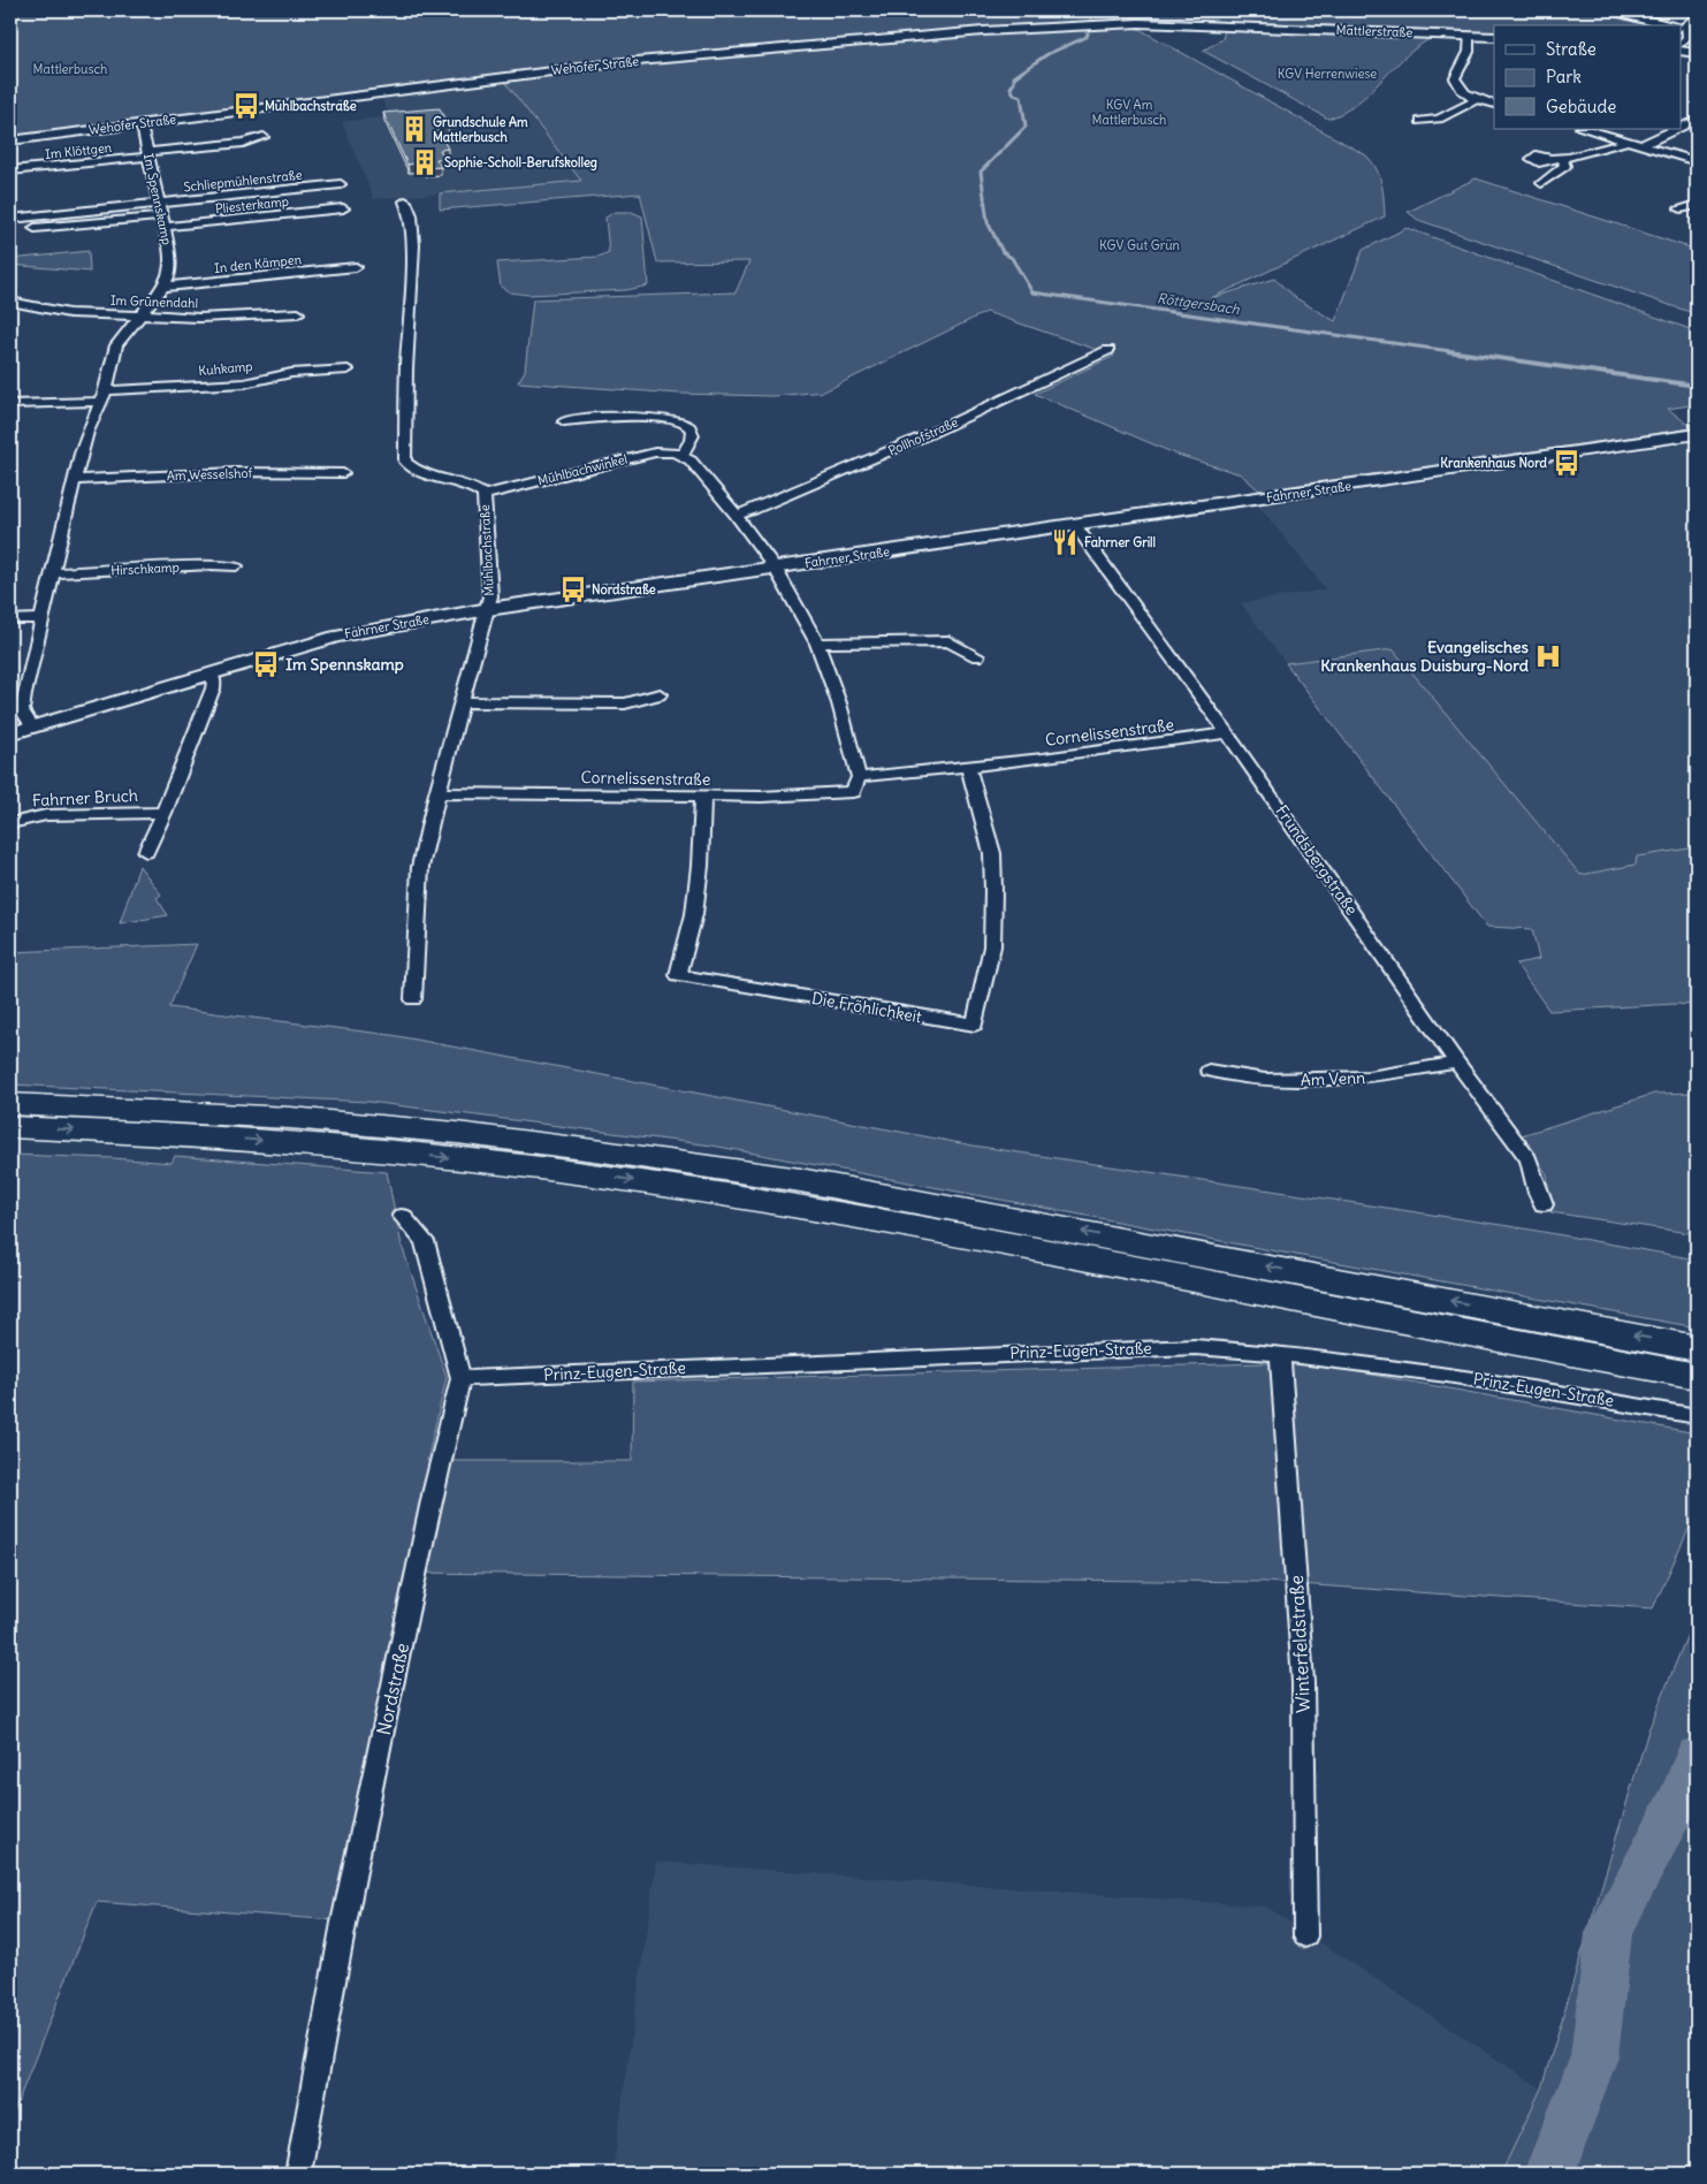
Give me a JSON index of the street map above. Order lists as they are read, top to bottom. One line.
{"streets":{"street":["Mattlerstraße","Wehofer Straße","Im Klöttgen","Schliepmühlenstraße","Im Spennskamp","Pliesterkamp","In den Kämpen","Im Grünendahl","Kuhkamp","Pollhofstraße","Mühlbachwinkel","Am Wesselshof","Fahrner Straße","Mühlbachstraße","Hirschkamp","Cornelissenstraße","Fahrner Bruch","Frundsbergstraße","Die Fröhlichkeit","Am Venn","Prinz-Eugen-Straße","Winterfeldstraße","Nordstraße"]},"crossings":[["Mattlerstraße","Wehofer Straße"],["Wehofer Straße","Im Spennskamp"],["Im Klöttgen","Im Spennskamp"],["Schliepmühlenstraße","Im Spennskamp"],["Im Spennskamp","Pliesterkamp"],["Im Spennskamp","In den Kämpen"],["Im Spennskamp","Im Grünendahl"],["Im Spennskamp","Kuhkamp"],["Im Spennskamp","Am Wesselshof"],["Im Spennskamp","Fahrner Straße"],["Im Spennskamp","Hirschkamp"],["Mühlbachwinkel","Mühlbachstraße"],["Fahrner Straße","Mühlbachstraße"],["Fahrner Straße","Frundsbergstraße"],["Cornelissenstraße","Frundsbergstraße"],["Cornelissenstraße","Die Fröhlichkeit"],["Frundsbergstraße","Am Venn"],["Prinz-Eugen-Straße","Winterfeldstraße"],["Prinz-Eugen-Straße","Nordstraße"]],"water":["Röttgersbach"],"parks":["Mattlerbusch","KGV Herrenwiese","KGV Am Mattlerbusch","KGV Gut Grün"],"places":{"bus stop":["Mühlbachstraße","Krankenhaus Nord","Nordstraße","Im Spennskamp"],"building":["Grundschule Am Mattlerbusch","Sophie-Scholl-Berufskolleg"],"restaurant":["Fahrner Grill"],"hospital":["Evangelisches Krankenhaus Duisburg-Nord"]},"legend":["Straße","Park","Gebäude"]}
